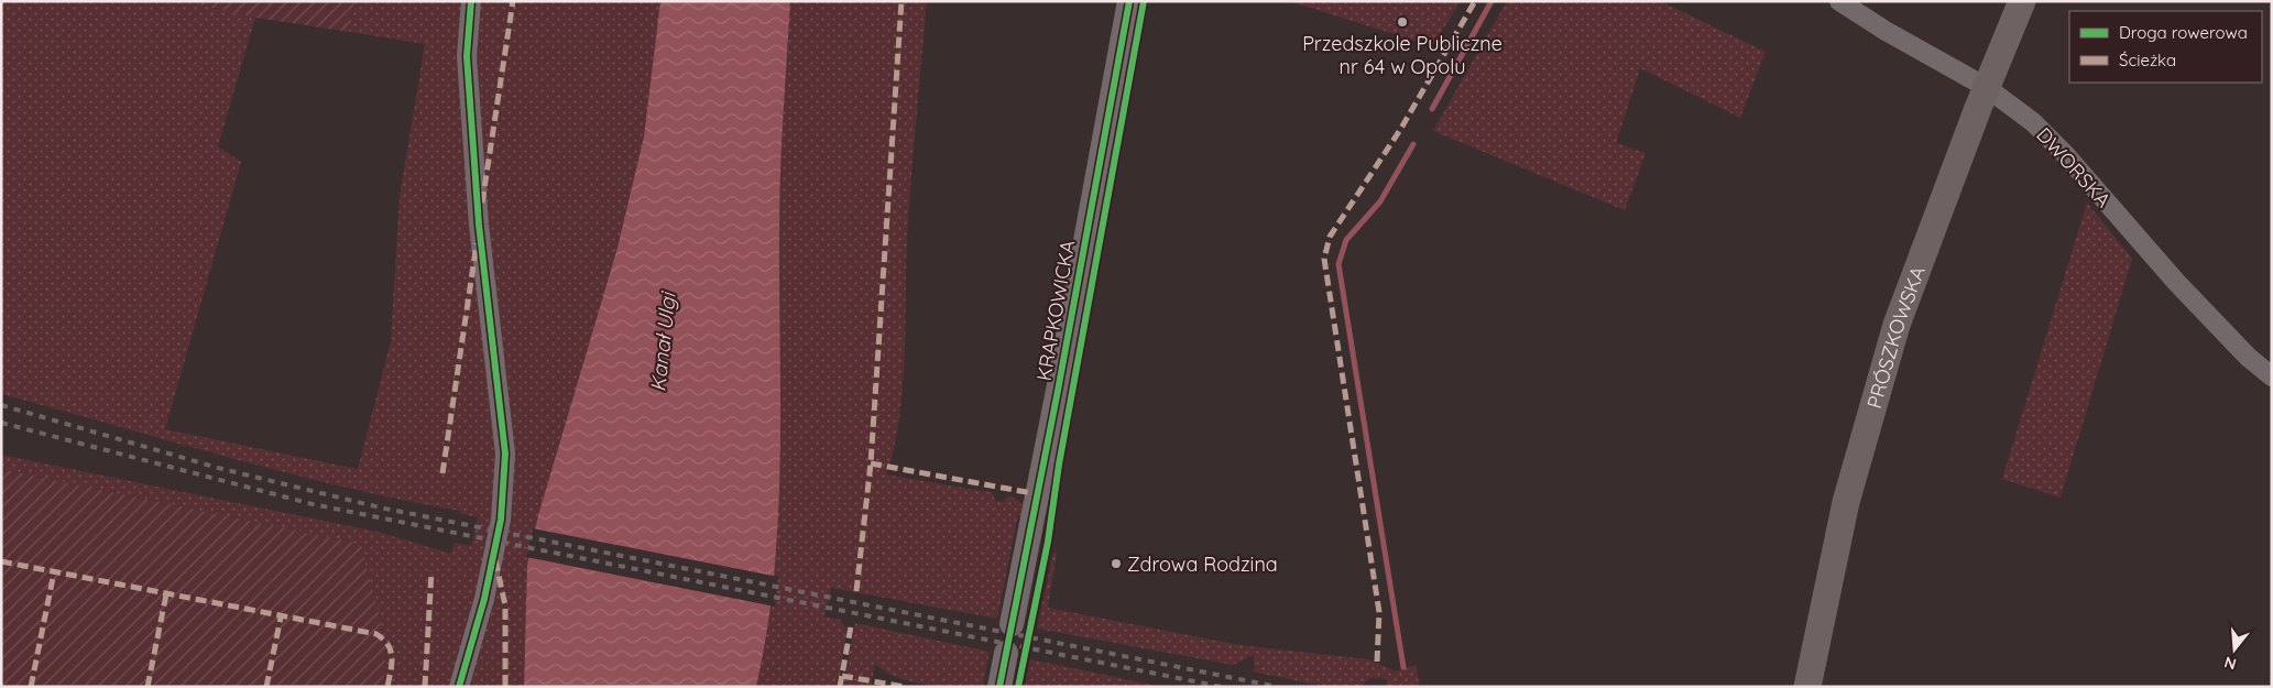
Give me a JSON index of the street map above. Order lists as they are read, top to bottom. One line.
{"streets":{"main road":["PRÓSZKOWSKA"],"street":["DWORSKA","KRAPKOWICKA"]},"crossings":[["DWORSKA","PRÓSZKOWSKA"]],"water":["Kanał Ulgi"],"places":["Przedszkole Publiczne nr 64 w Opolu","Zdrowa Rodzina"],"legend":["Droga rowerowa","Ścieżka"],"north":"bottom"}
